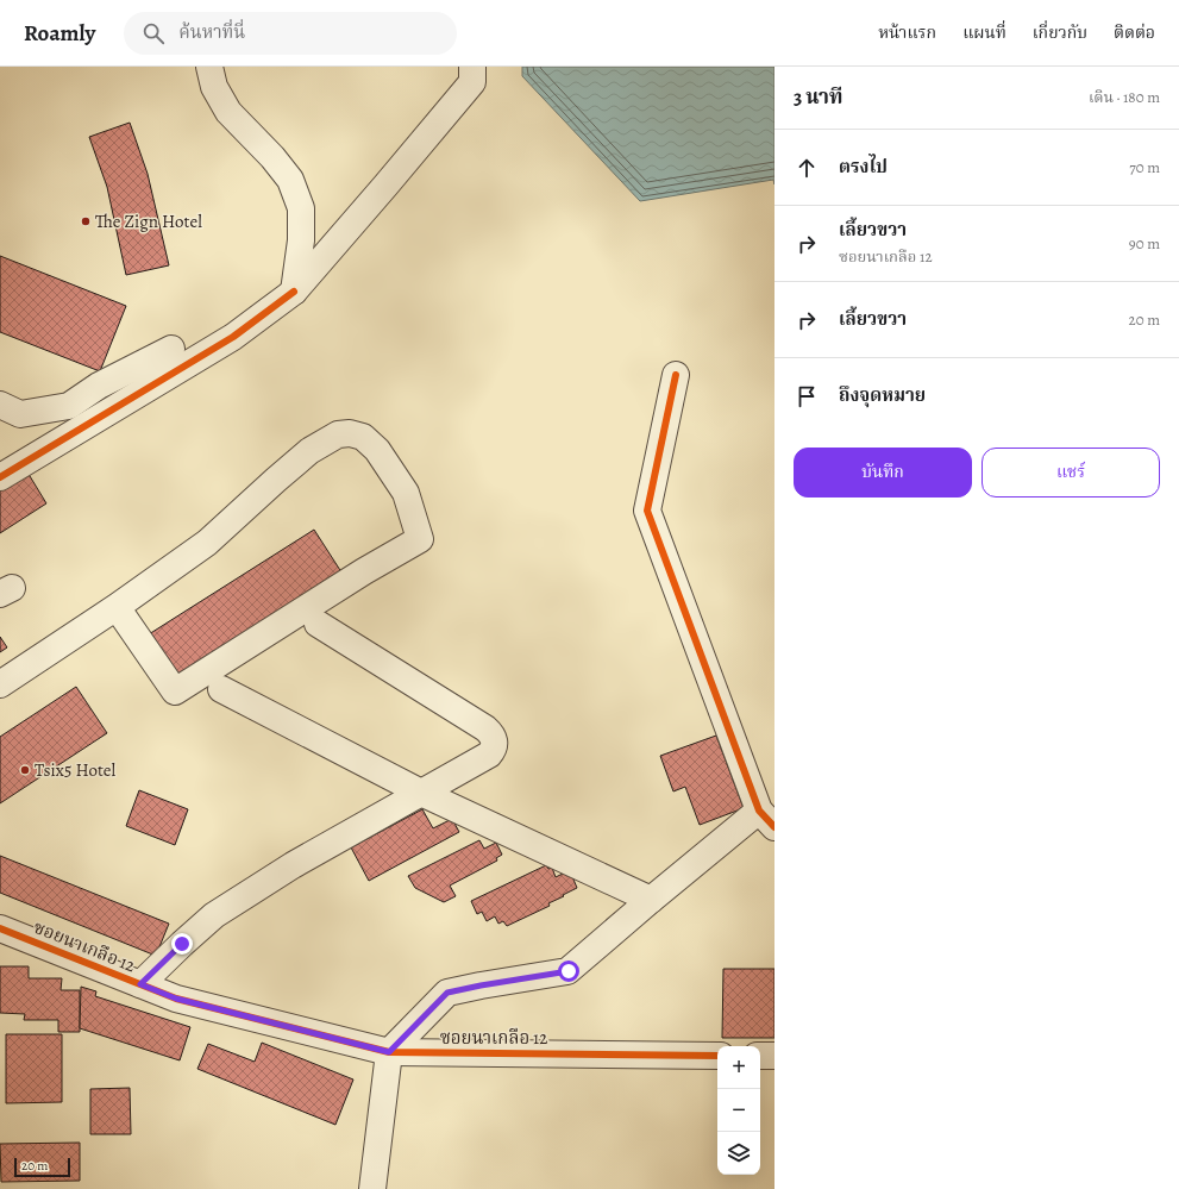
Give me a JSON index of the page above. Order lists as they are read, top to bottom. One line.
{"streets":{"street":["ซอยนาเกลือ 12"]},"places":["The Zign Hotel","Tsix5 Hotel"],"scale_bar":"20 m","page":{"header":"Roamly","search":"ค้นหาที่นี่","nav":["หน้าแรก","แผนที่","เกี่ยวกับ","ติดต่อ"],"heading":["3 นาที","เดิน · 180 m"],"list":[["ตรงไป","70 m"],["เลี้ยวขวา","ซอยนาเกลือ 12","90 m"],["เลี้ยวขวา","20 m"],"ถึงจุดหมาย"],"buttons":["บันทึก","แชร์"],"map_buttons":["+","−"],"scale":"20 m"}}
